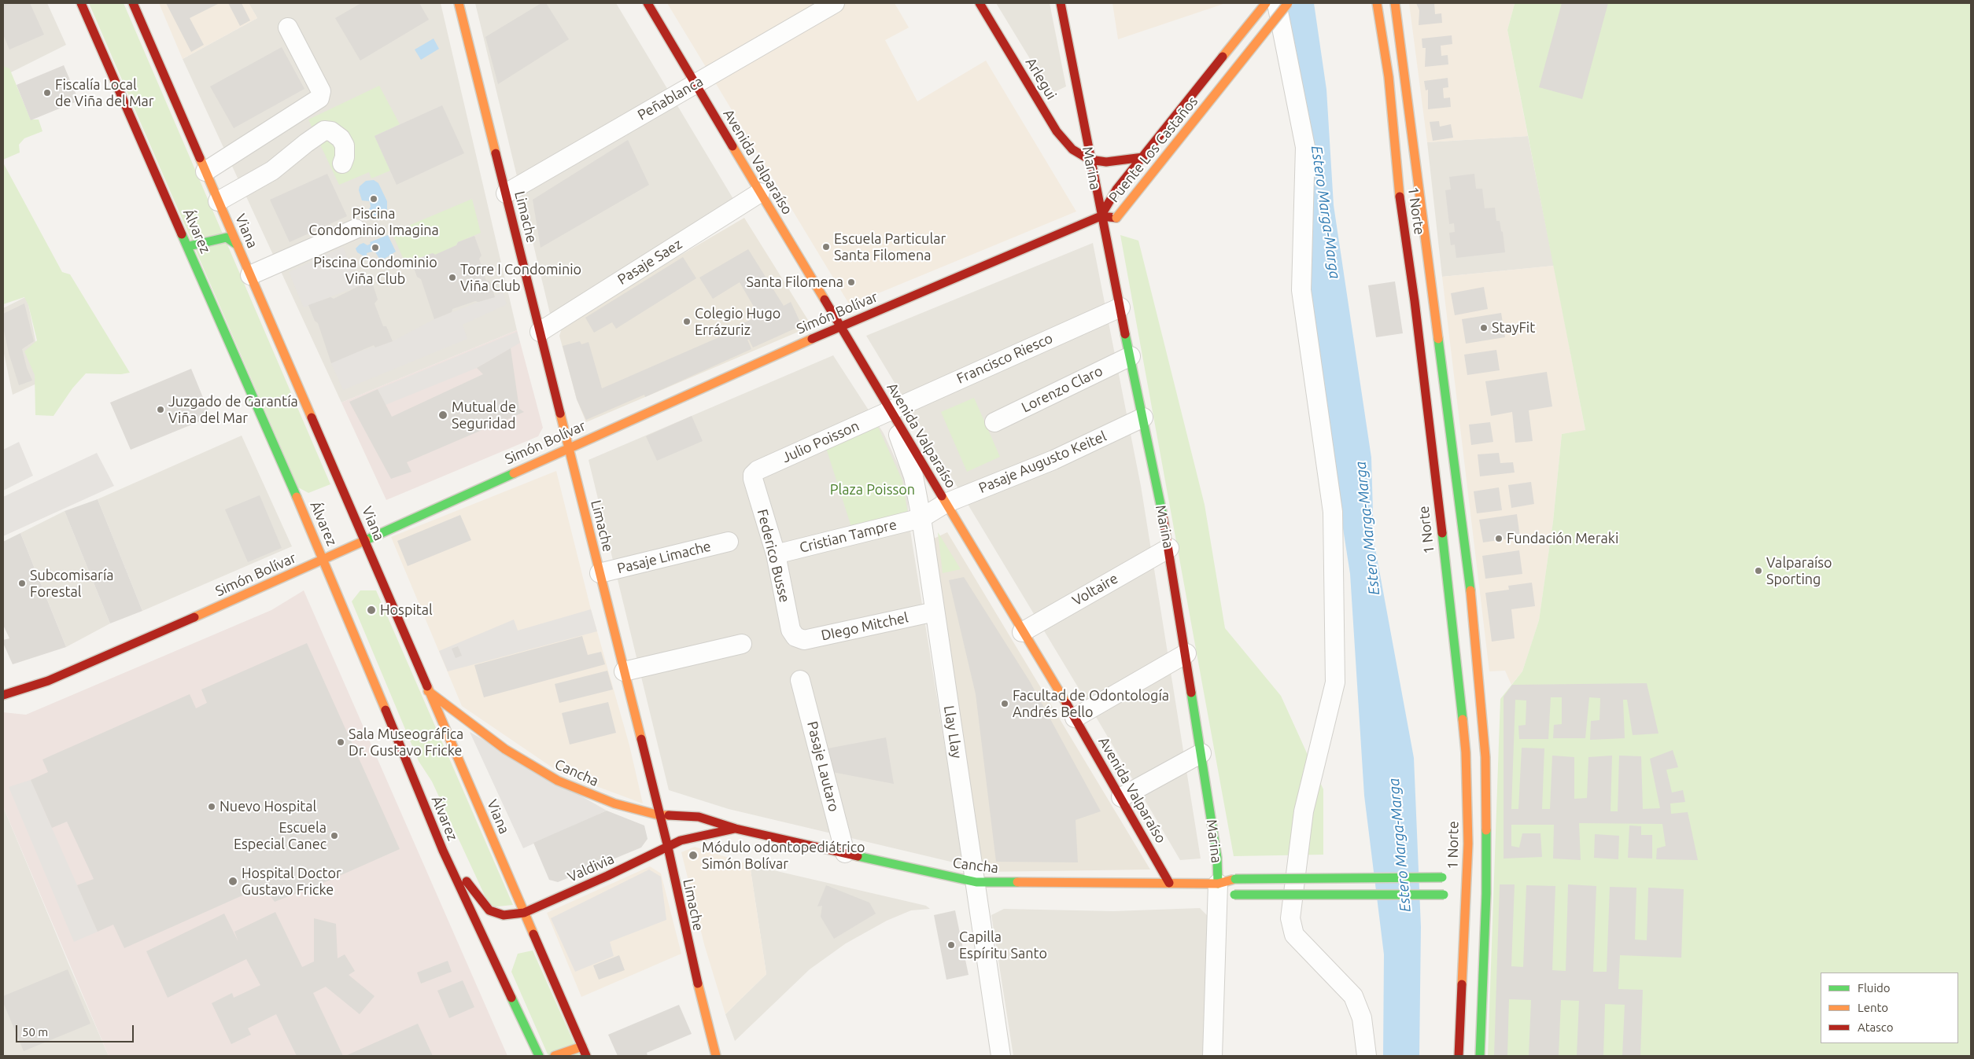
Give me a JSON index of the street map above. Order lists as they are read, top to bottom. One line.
{"streets":{"main road":["Arlegui","Puente Los Castaños","Avenida Valparaíso","Marina","1 Norte","Limache","Álvarez","Viana","Simón Bolívar","Cancha","Valdivia"],"street":["Peñablanca","Pasaje Saez","Francisco Riesco","Lorenzo Claro","Julio Poisson","Pasaje Augusto Keitel","Cristian Tampre","Federico Busse","Pasaje Limache","Voltaire","DIego Mitchel","Llay Llay","Pasaje Lautaro"]},"crossings":[["Arlegui","Marina"],["Peñablanca","Avenida Valparaíso"],["Peñablanca","Limache"],["Puente Los Castaños","Marina"],["Puente Los Castaños","Simón Bolívar"],["Avenida Valparaíso","Pasaje Saez"],["Avenida Valparaíso","Simón Bolívar"],["Avenida Valparaíso","Francisco Riesco"],["Avenida Valparaíso","Julio Poisson"],["Avenida Valparaíso","Pasaje Augusto Keitel"],["Avenida Valparaíso","Voltaire"],["Avenida Valparaíso","Llay Llay"],["Avenida Valparaíso","Cancha"],["Marina","Simón Bolívar"],["Marina","Francisco Riesco"],["Marina","Lorenzo Claro"],["Marina","Pasaje Augusto Keitel"],["Marina","Voltaire"],["Marina","Cancha"],["1 Norte","Cancha"],["Limache","Pasaje Saez"],["Limache","Simón Bolívar"],["Limache","Pasaje Limache"],["Limache","Cancha"],["Limache","Valdivia"],["Álvarez","Simón Bolívar"],["Álvarez","Valdivia"],["Viana","Simón Bolívar"],["Viana","Cancha"],["Viana","Valdivia"],["Francisco Riesco","Julio Poisson"],["Francisco Riesco","Llay Llay"],["Julio Poisson","Federico Busse"],["Julio Poisson","Llay Llay"],["Pasaje Augusto Keitel","Cristian Tampre"],["Pasaje Augusto Keitel","Llay Llay"],["Cristian Tampre","Federico Busse"],["Cristian Tampre","Llay Llay"],["Federico Busse","DIego Mitchel"],["DIego Mitchel","Llay Llay"],["Llay Llay","Cancha"],["Pasaje Lautaro","Cancha"],["Cancha","Valdivia"]],"water":["Estero Marga-Marga"],"parks":["Plaza Poisson"],"places":["Fiscalía Local de Viña del Mar","Piscina Condominio Imagina","Escuela Particular Santa Filomena","Piscina Condominio Viña Club","Torre I Condominio Viña Club","Santa Filomena","Colegio Hugo Errázuriz","StayFit","Juzgado de Garantía Viña del Mar","Mutual de Seguridad","Fundación Meraki","Valparaíso Sporting","Subcomisaría Forestal","Hospital","Facultad de Odontología Andrés Bello","Sala Museográfica Dr. Gustavo Fricke","Nuevo Hospital","Escuela Especial Canec","Módulo odontopediátrico Simón Bolívar","Hospital Doctor Gustavo Fricke","Capilla Espíritu Santo"],"legend":["Fluido","Lento","Atasco"],"scale_bar":"50 m"}
